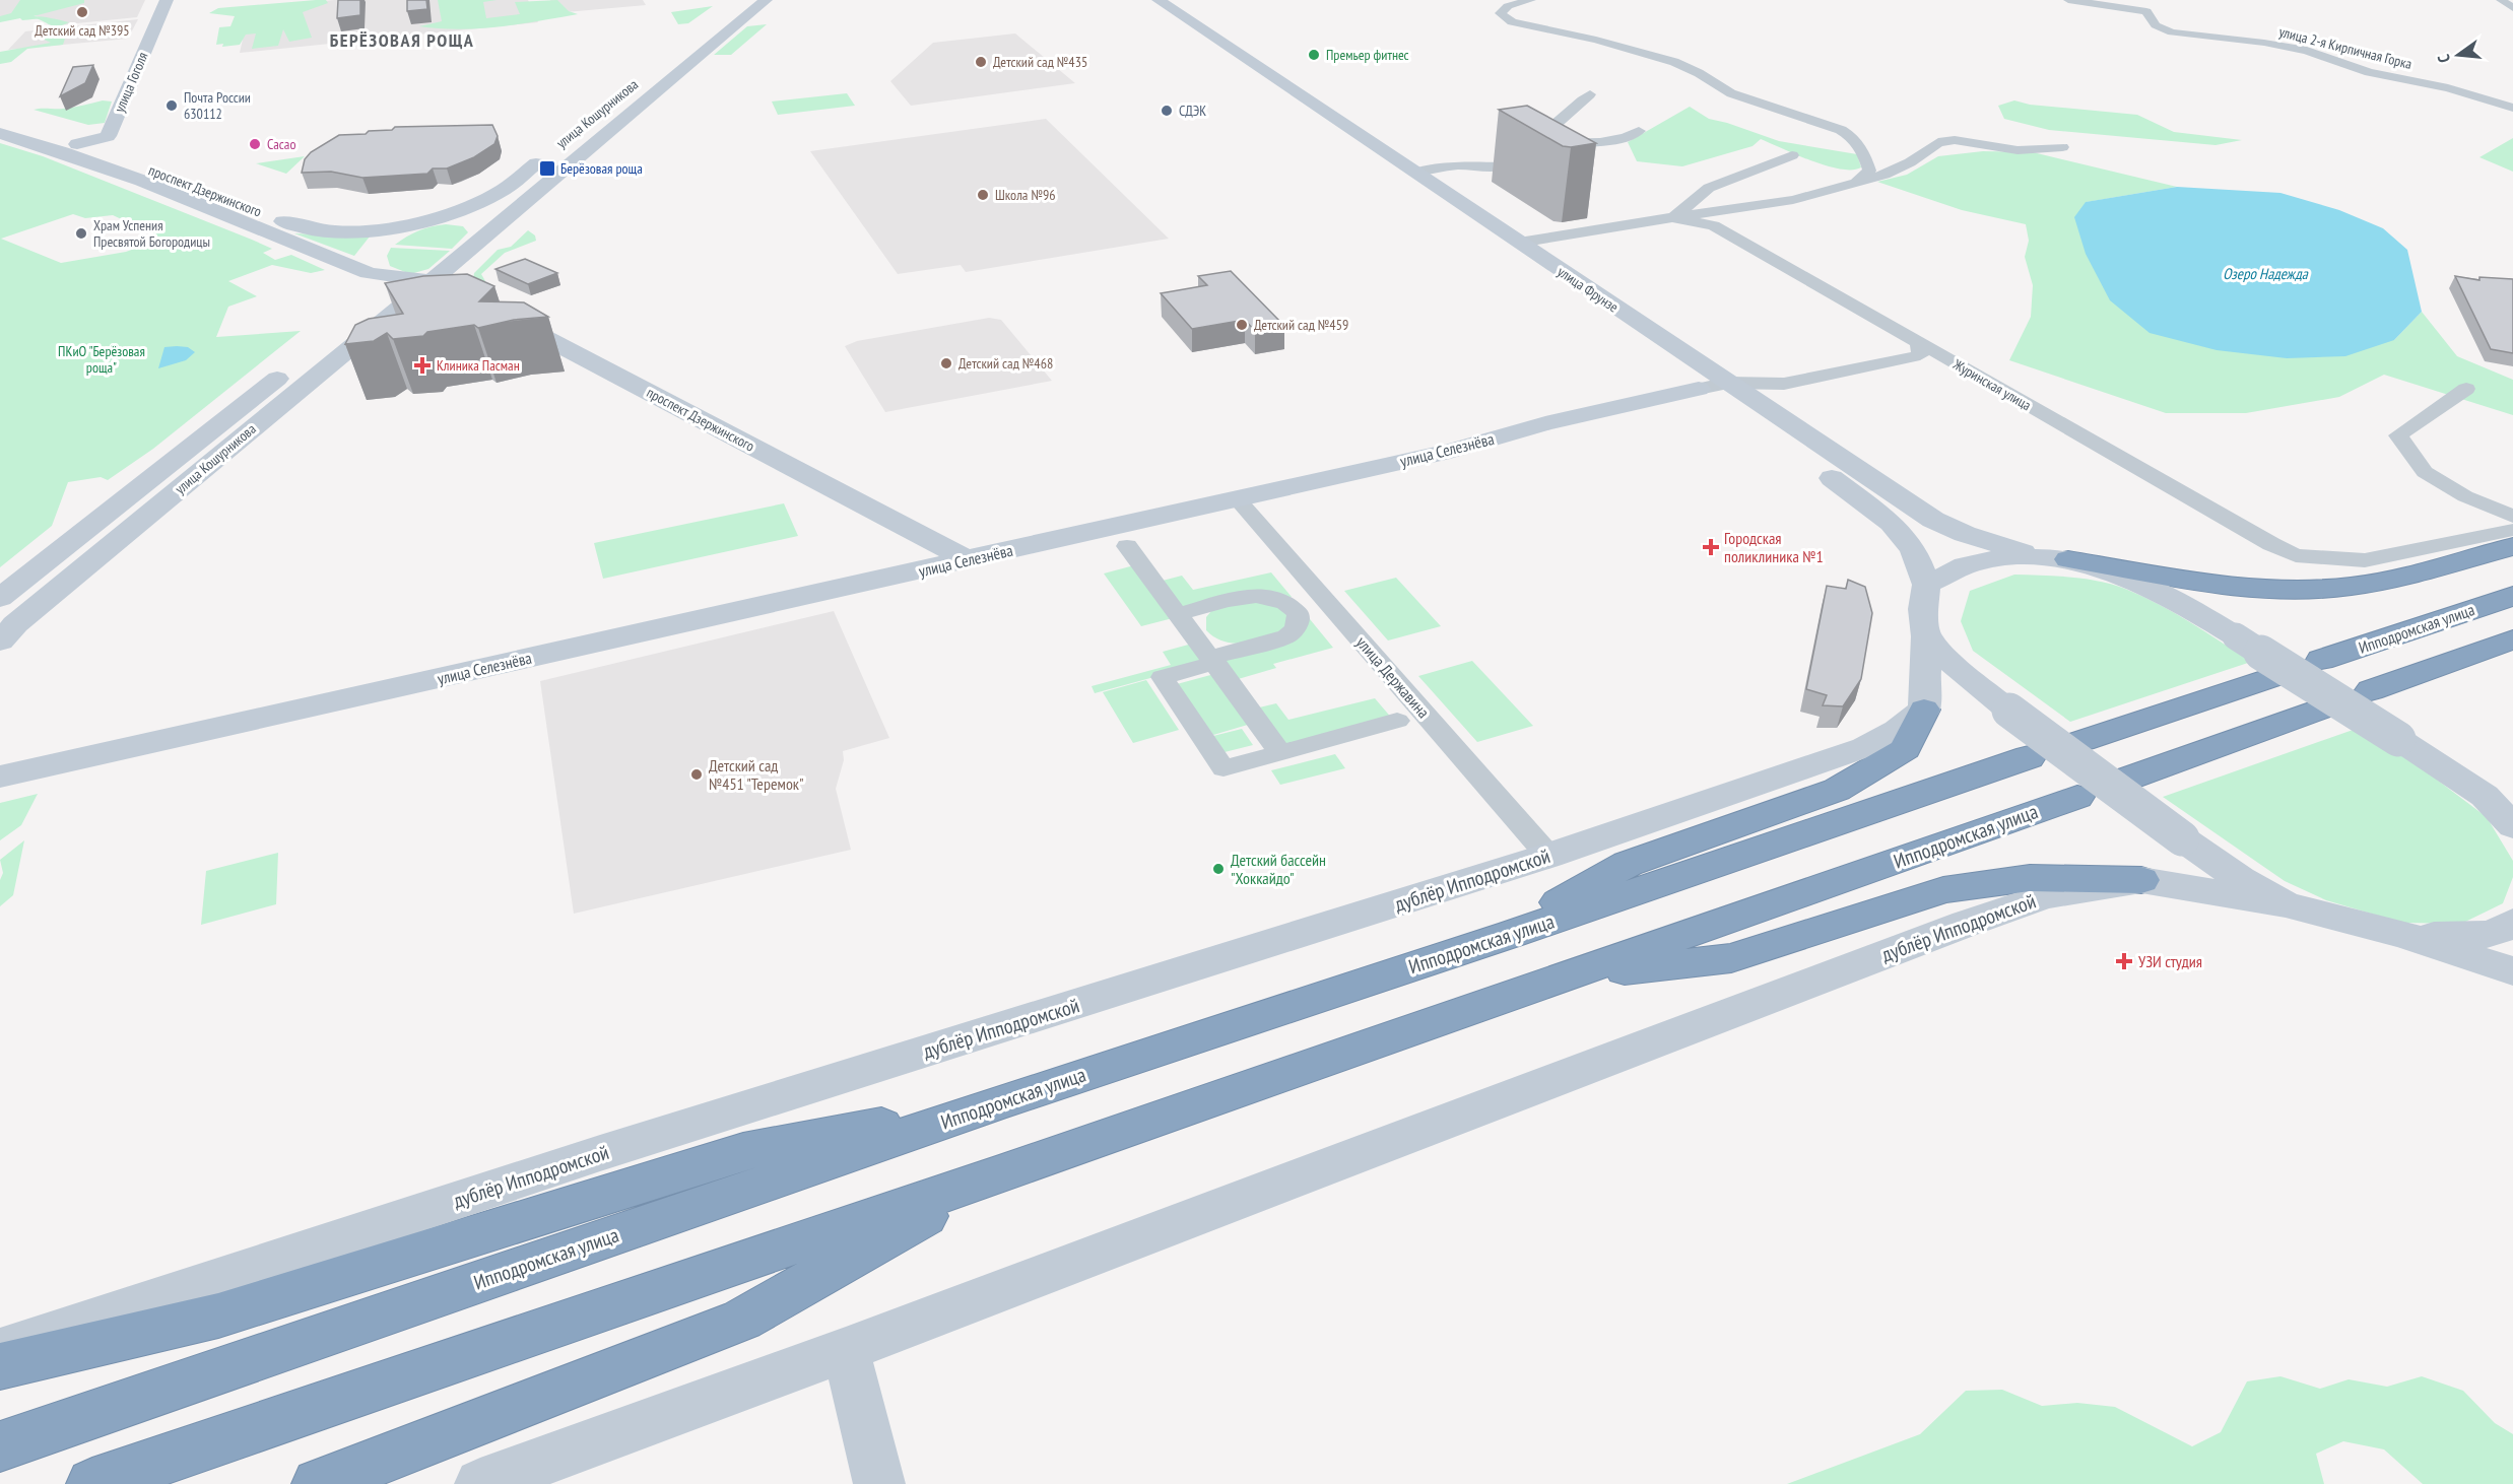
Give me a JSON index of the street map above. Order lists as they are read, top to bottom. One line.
{"streets":{"highway":["Ипподромская улица"],"main road":["улица Гоголя","улица Кошурникова","проспект Дзержинского","улица Фрунзе","улица Селезнёва","дублёр Ипподромской"],"street":["улица 2-я Кирпичная Горка","Журинская улица","улица Державина"]},"crossings":[["улица Гоголя","проспект Дзержинского"],["улица Кошурникова","проспект Дзержинского"],["проспект Дзержинского","улица Селезнёва"],["улица Фрунзе","улица Селезнёва"],["Журинская улица","улица Селезнёва"],["улица Селезнёва","улица Державина"],["улица Державина","дублёр Ипподромской"]],"districts":["БЕРЁЗОВАЯ РОЩА"],"water":["Озеро Надежда"],"parks":["ПКиО \"Берёзовая роща\""],"places":{"other":["Детский сад №395","Премьер фитнес","Детский сад №435","Почта России 630112","СДЭК","Cacao","Школа №96","Храм Успения Пресвятой Богородицы","Детский сад №459","Детский сад №468","Детский сад №451 \"Теремок\"","Детский бассейн \"Хоккайдо\""],"transit":["Берёзовая роща"],"health":["Клиника Пасман","Городская поликлиника №1","УЗИ студия"]},"north":"left"}
